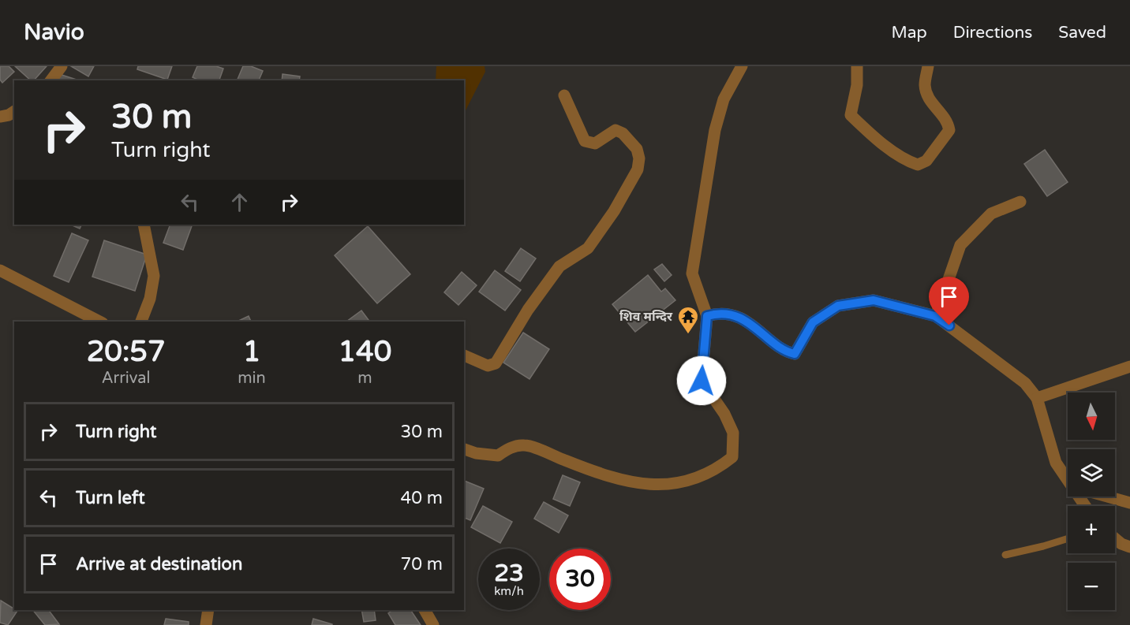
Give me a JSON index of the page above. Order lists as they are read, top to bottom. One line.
{"places":{"temple":["शिव मन्दिर"]},"north":"bottom","page":{"header":"Navio","nav":["Map","Directions","Saved"],"turn":["30 m","Turn right"],"eta":["20:57","Arrival","1","min","140","m"],"map_buttons":["+","−"],"list":[{"name":"Turn right","value":"30 m"},{"name":"Turn left","value":"40 m"},{"name":"Arrive at destination","value":"70 m"}],"speed":"23 km/h","limit":"30"}}
